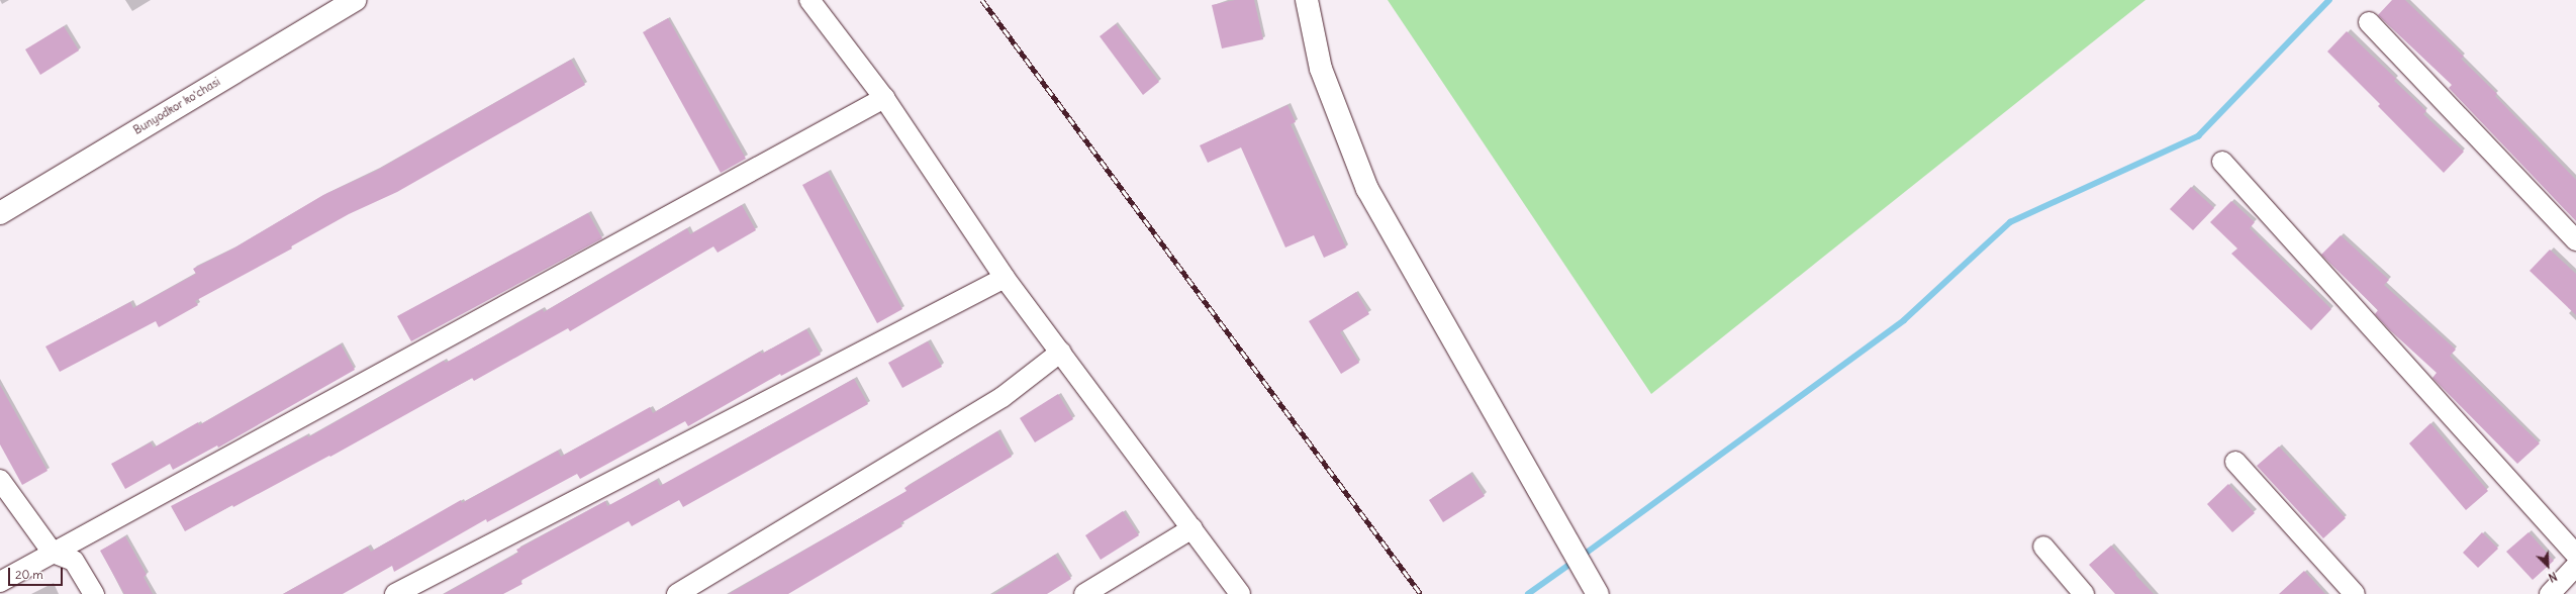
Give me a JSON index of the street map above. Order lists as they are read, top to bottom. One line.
{"streets":{"main road":["Bunyodkor koʻchasi"]},"scale_bar":"20 m","north":"bottom right"}
